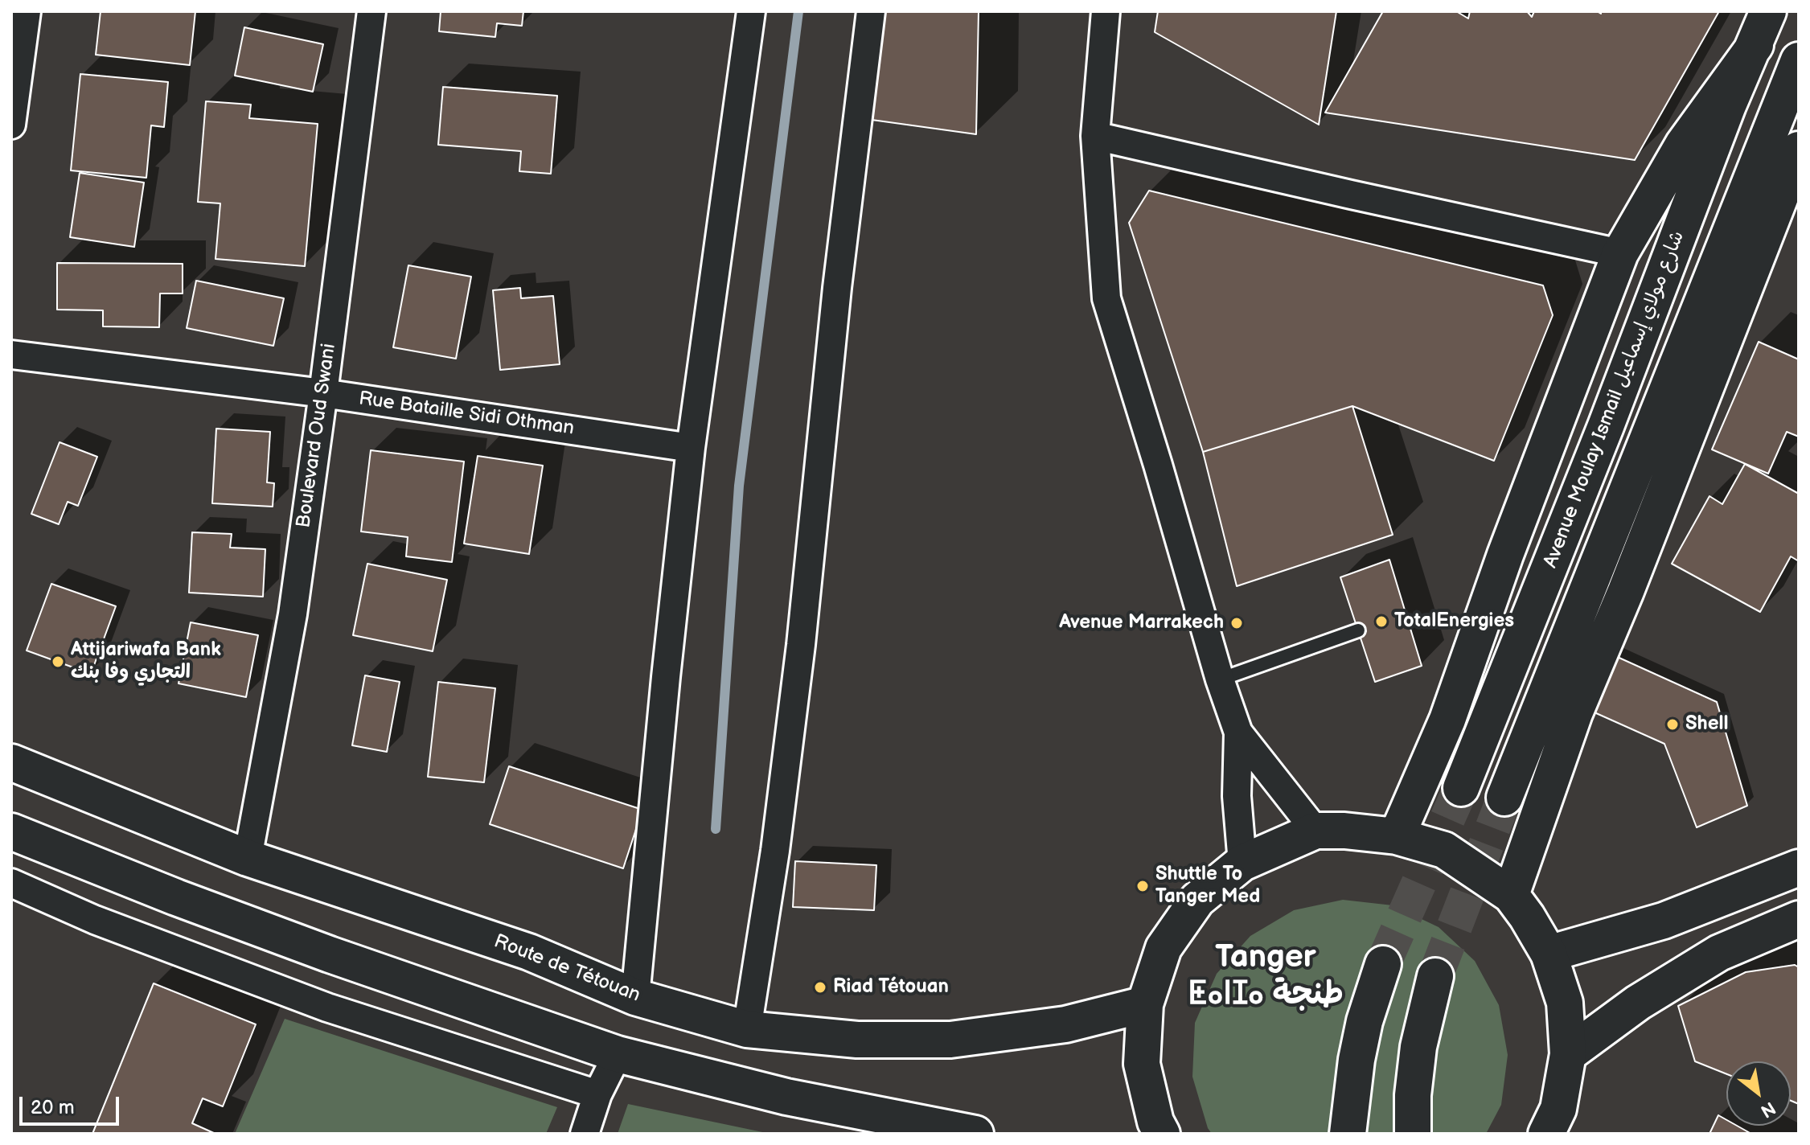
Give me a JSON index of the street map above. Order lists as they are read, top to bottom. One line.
{"streets":{"main road":["Avenue Moulay Ismail شارع مولاي إسماعيل","Route de Tétouan"],"street":["Rue Bataille Sidi Othman","Boulevard Oud Swani"]},"crossings":[["Rue Bataille Sidi Othman","Boulevard Oud Swani"],["Boulevard Oud Swani","Route de Tétouan"]],"districts":["Tanger ⵟⴰⵏⵊⴰ طنجة"],"places":["TotalEnergies","Avenue Marrakech","Attijariwafa Bank التجاري وفا بنك","Shell","Shuttle To Tanger Med","Riad Tétouan"],"scale_bar":"20 m","north":"bottom right"}
